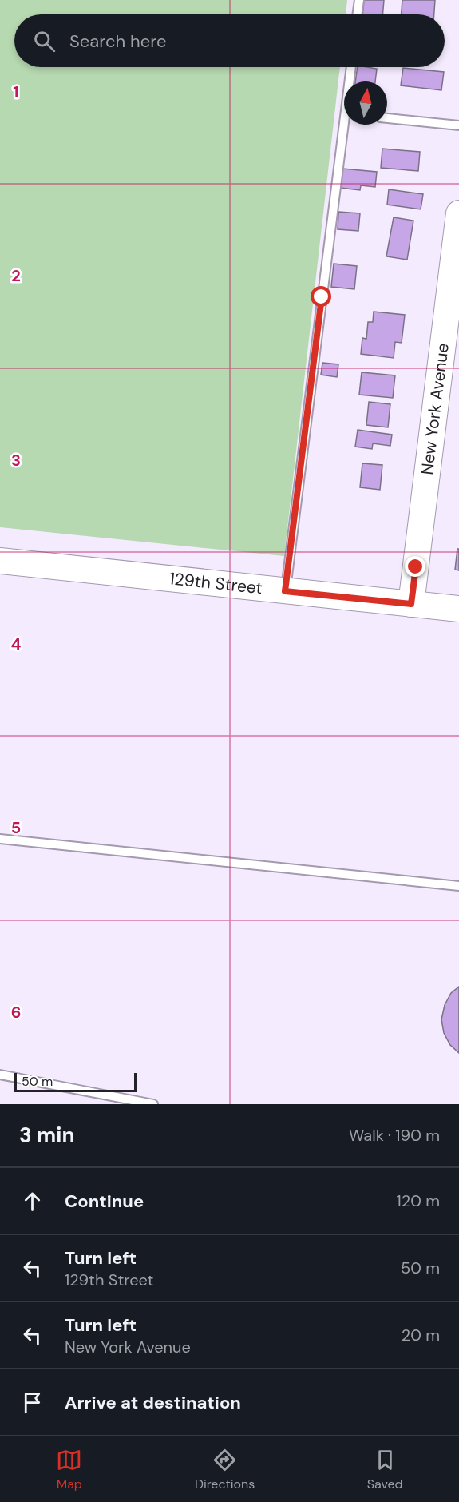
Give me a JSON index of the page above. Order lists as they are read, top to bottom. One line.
{"streets":{"main road":["New York Avenue","129th Street"]},"crossings":[["New York Avenue","129th Street"]],"scale_bar":"50 m","north":"top","page":{"search":"Search here","scale":"50 m","heading":["3 min","Walk · 190 m"],"list":[["Continue","120 m"],["Turn left","129th Street","50 m"],["Turn left","New York Avenue","20 m"],"Arrive at destination"],"nav":["Map","Directions","Saved"]},"grid":{"rows":["1","2","3","4","5","6"]}}
